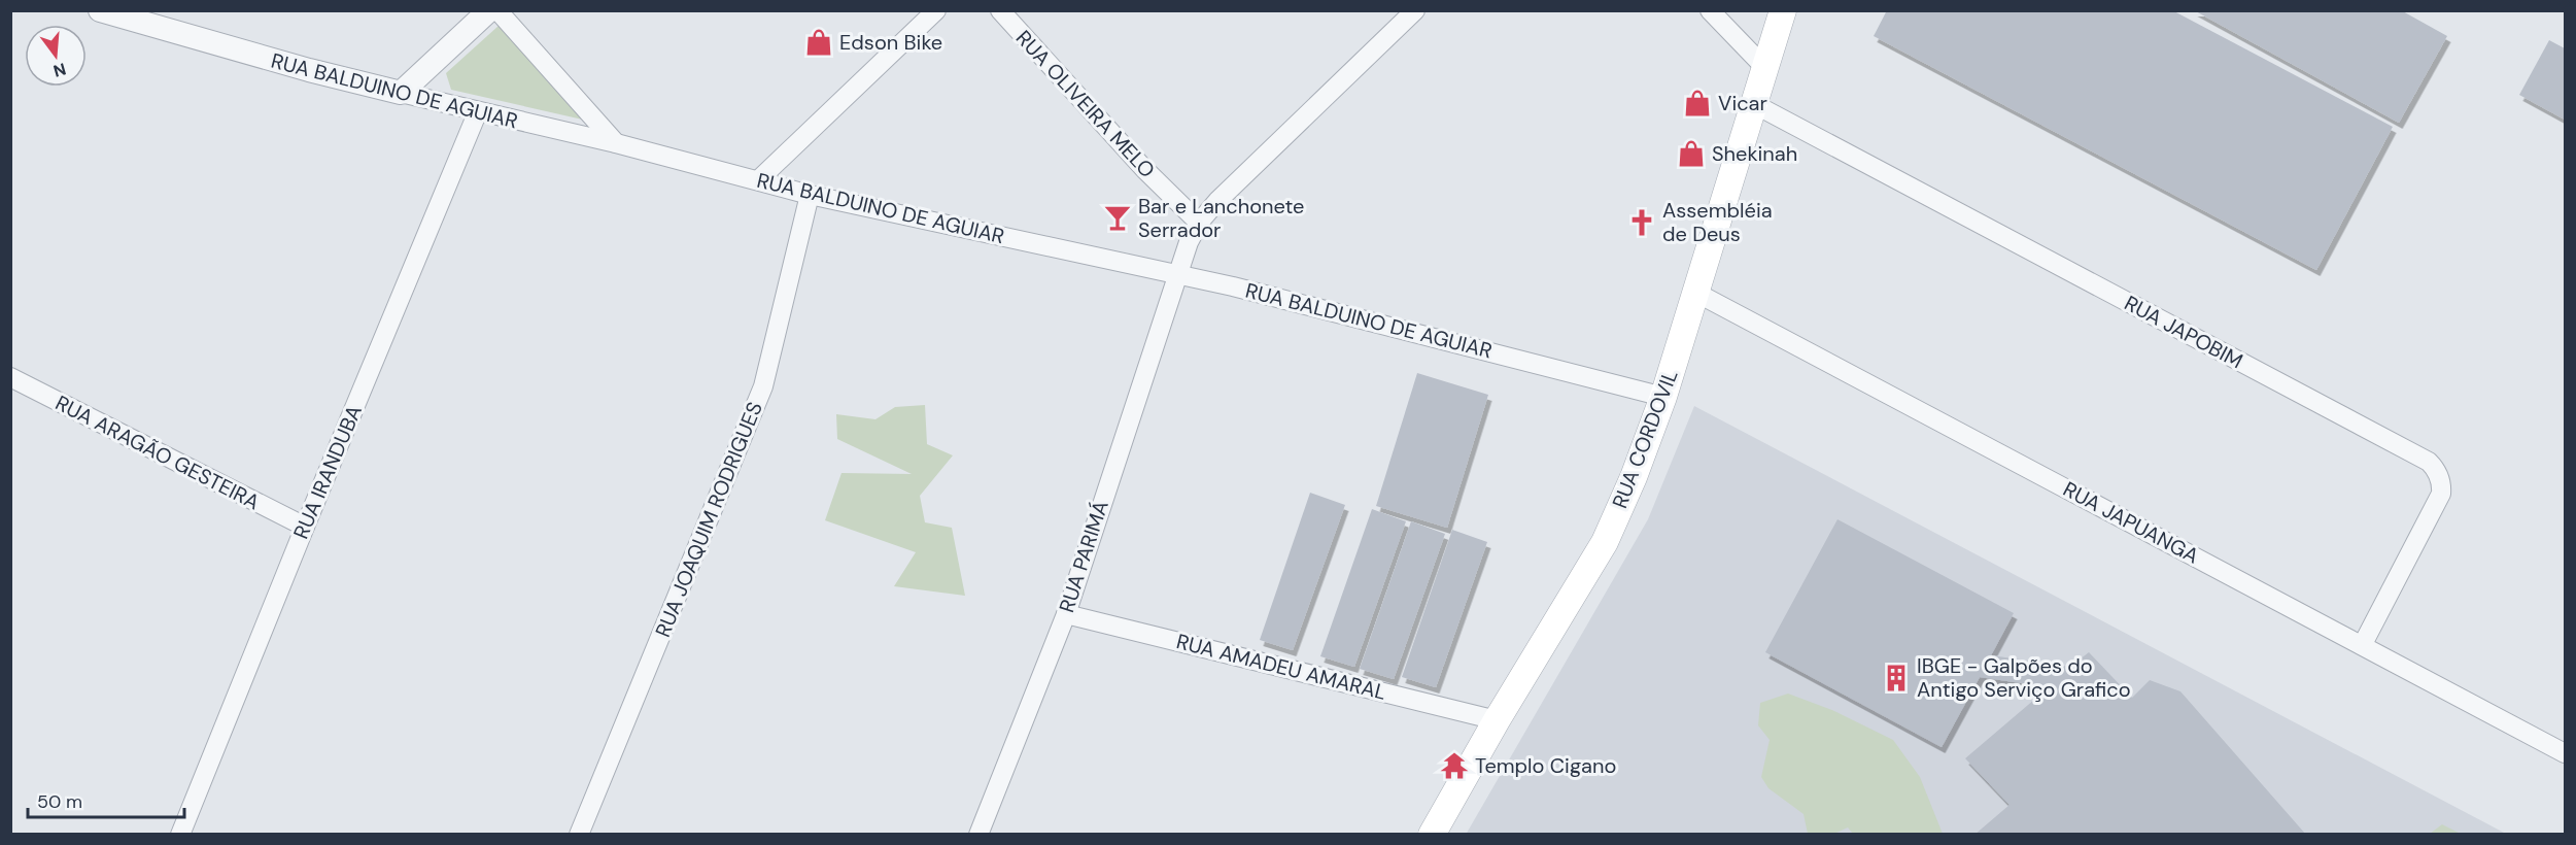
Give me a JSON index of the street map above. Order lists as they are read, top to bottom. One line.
{"streets":{"main road":["RUA CORDOVIL"],"street":["RUA BALDUINO DE AGUIAR","RUA OLIVEIRA MELO","RUA JAPOBIM","RUA ARAGÃO GESTEIRA","RUA IRANDUBA","RUA JOAQUIM RODRIGUES","RUA JAPUANGA","RUA PARIMÁ","RUA AMADEU AMARAL"]},"crossings":[["RUA BALDUINO DE AGUIAR","RUA CORDOVIL"],["RUA BALDUINO DE AGUIAR","RUA IRANDUBA"],["RUA BALDUINO DE AGUIAR","RUA JOAQUIM RODRIGUES"],["RUA BALDUINO DE AGUIAR","RUA PARIMÁ"],["RUA OLIVEIRA MELO","RUA PARIMÁ"],["RUA JAPOBIM","RUA CORDOVIL"],["RUA JAPOBIM","RUA JAPUANGA"],["RUA CORDOVIL","RUA JAPUANGA"],["RUA CORDOVIL","RUA AMADEU AMARAL"],["RUA ARAGÃO GESTEIRA","RUA IRANDUBA"],["RUA PARIMÁ","RUA AMADEU AMARAL"]],"places":{"shop":["Edson Bike","Vicar","Shekinah"],"bar":["Bar e Lanchonete Serrador"],"church":["Assembléia de Deus"],"building":["IBGE - Galpões do Antigo Serviço Grafico"],"temple":["Templo Cigano"]},"scale_bar":"50 m","north":"bottom"}
